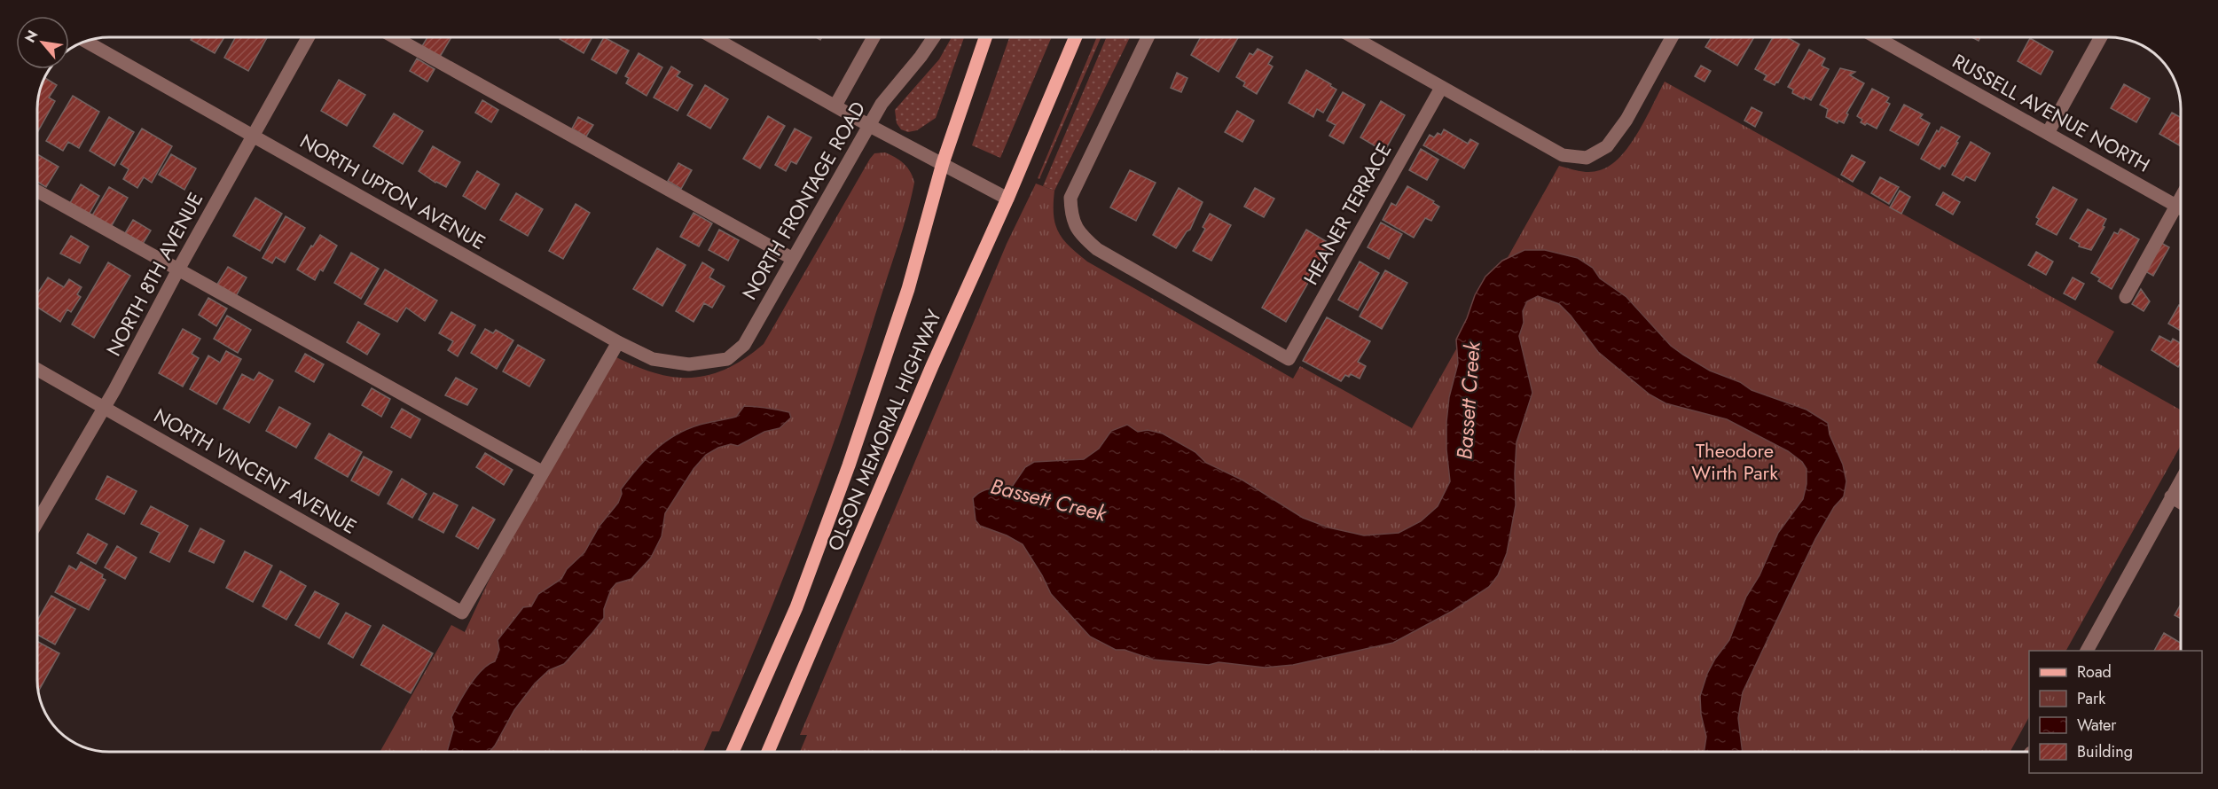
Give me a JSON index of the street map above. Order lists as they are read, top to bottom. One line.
{"streets":{"main road":["OLSON MEMORIAL HIGHWAY"],"street":["RUSSELL AVENUE NORTH","NORTH UPTON AVENUE","NORTH FRONTAGE ROAD","HEANER TERRACE","NORTH 8TH AVENUE","NORTH VINCENT AVENUE"]},"crossings":[["NORTH UPTON AVENUE","NORTH FRONTAGE ROAD"],["NORTH UPTON AVENUE","NORTH 8TH AVENUE"],["NORTH 8TH AVENUE","NORTH VINCENT AVENUE"]],"water":["Bassett Creek"],"parks":["Theodore Wirth Park"],"legend":["Road","Park","Water","Building"],"north":"top left"}
